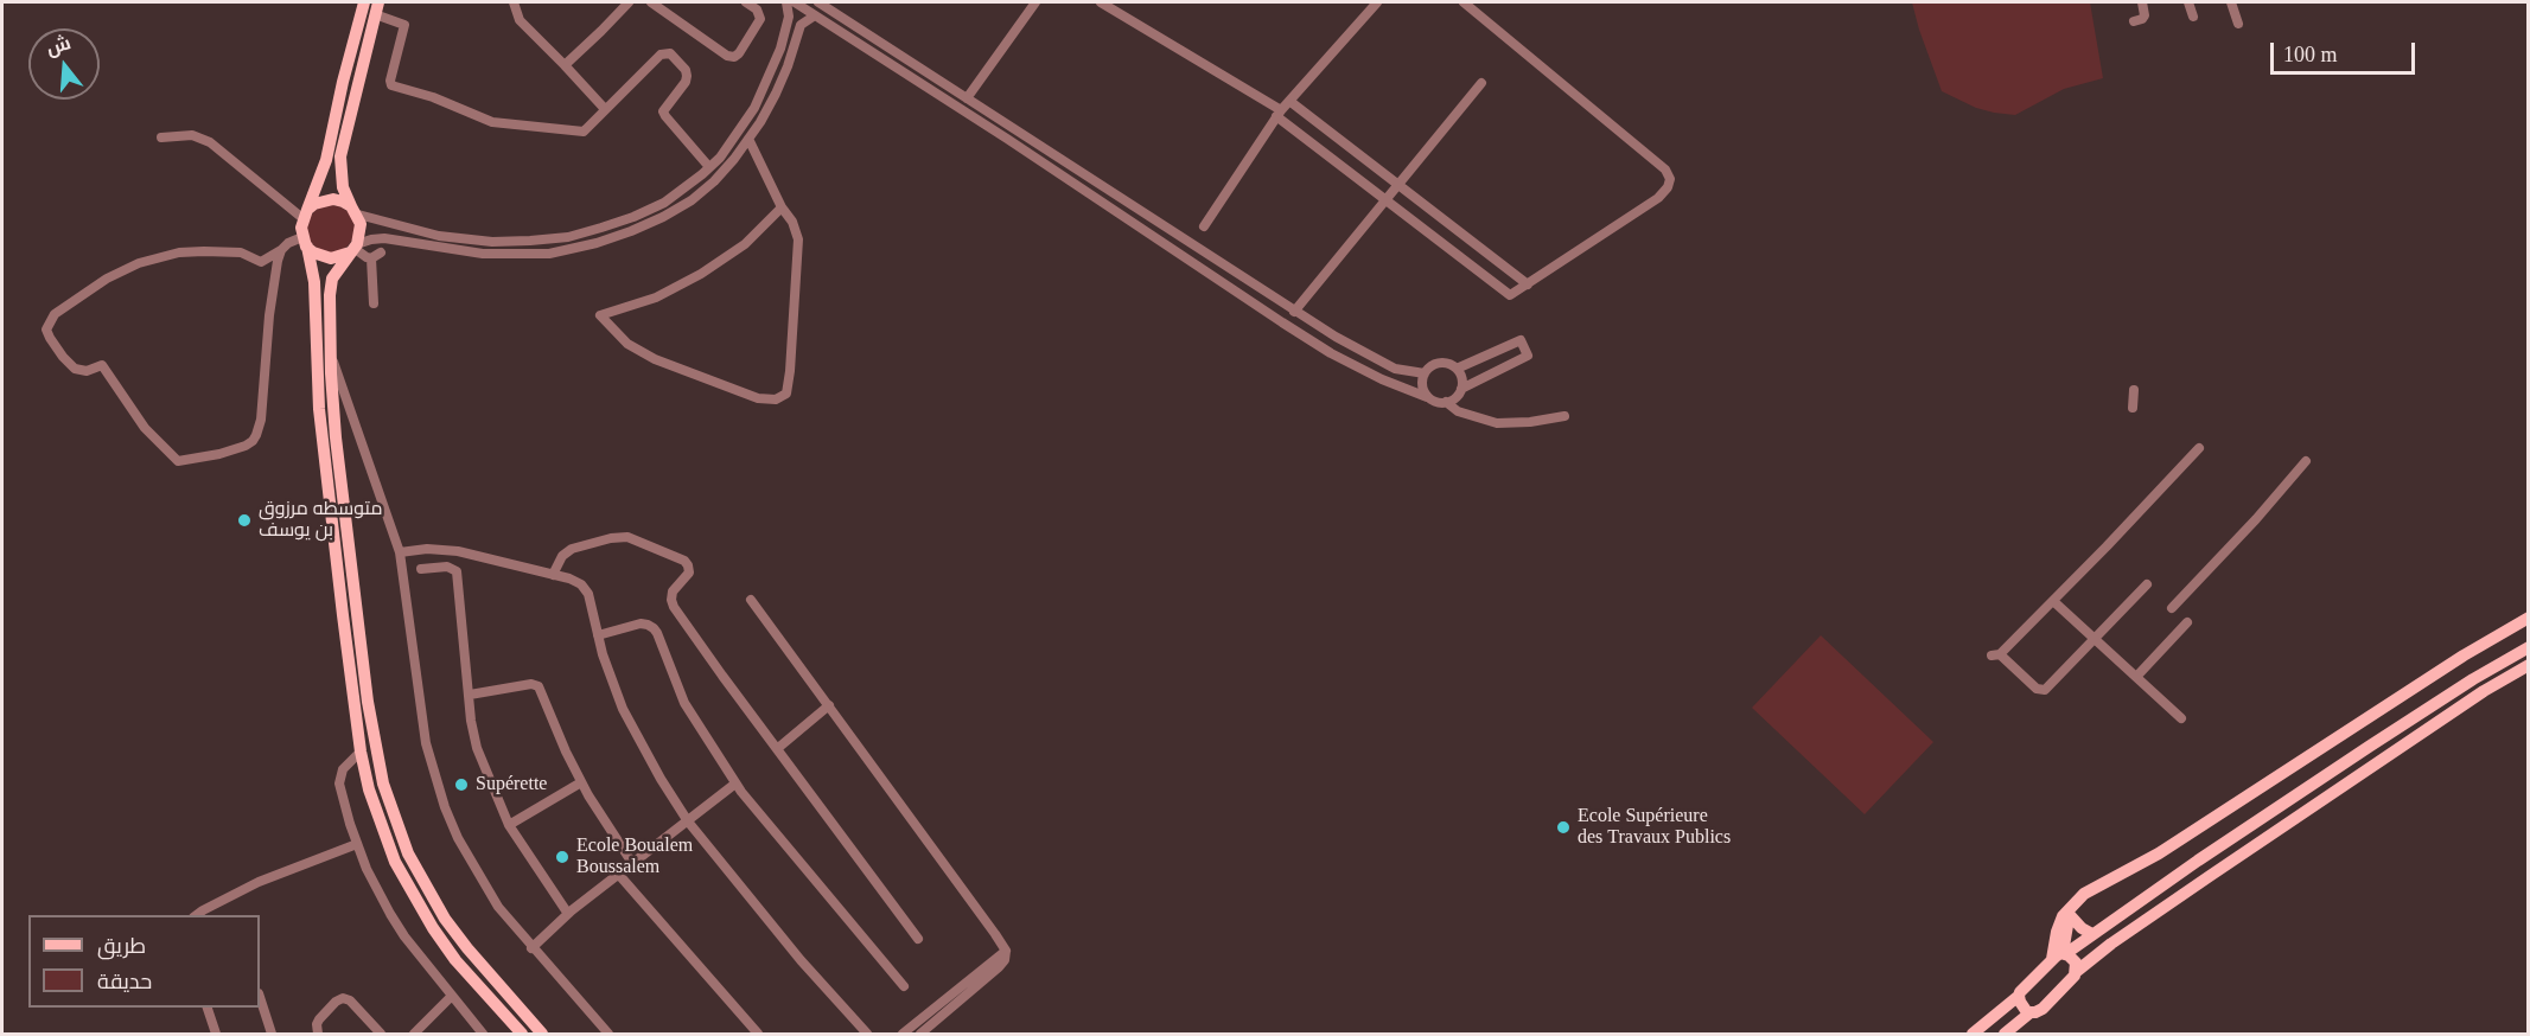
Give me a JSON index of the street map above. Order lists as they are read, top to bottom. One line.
{"places":["متوسطه مرزوق بن يوسف","Supérette","Ecole Supérieure des Travaux Publics","Ecole Boualem Boussalem"],"legend":["طريق","حديقة"],"scale_bar":"100 m","north":"top"}
